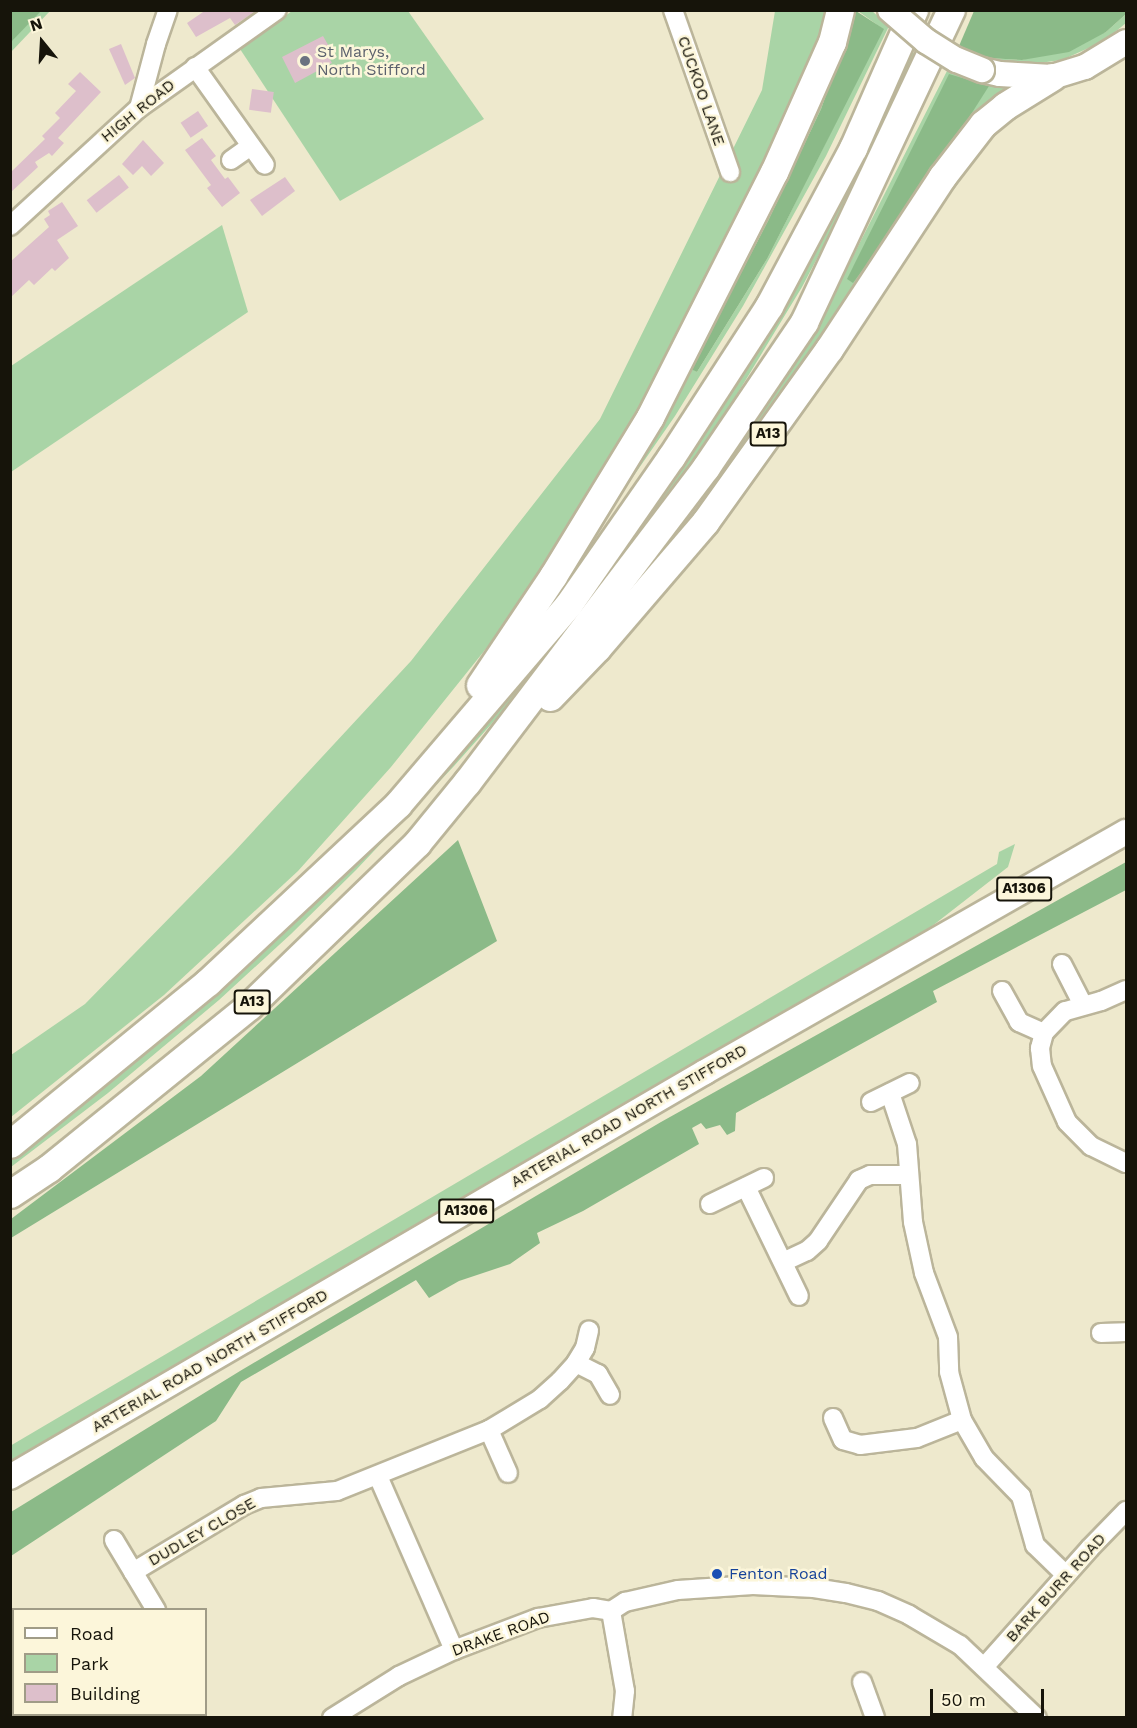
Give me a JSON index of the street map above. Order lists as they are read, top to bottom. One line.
{"streets":{"highway":["A13"],"main road":["A1306","ARTERIAL ROAD NORTH STIFFORD"],"street":["CUCKOO LANE","HIGH ROAD","DUDLEY CLOSE","BARK BURR ROAD","DRAKE ROAD"]},"crossings":[["BARK BURR ROAD","DRAKE ROAD"]],"places":["St Marys, North Stifford","Fenton Road"],"legend":["Road","Park","Building"],"scale_bar":"50 m","north":"top"}
